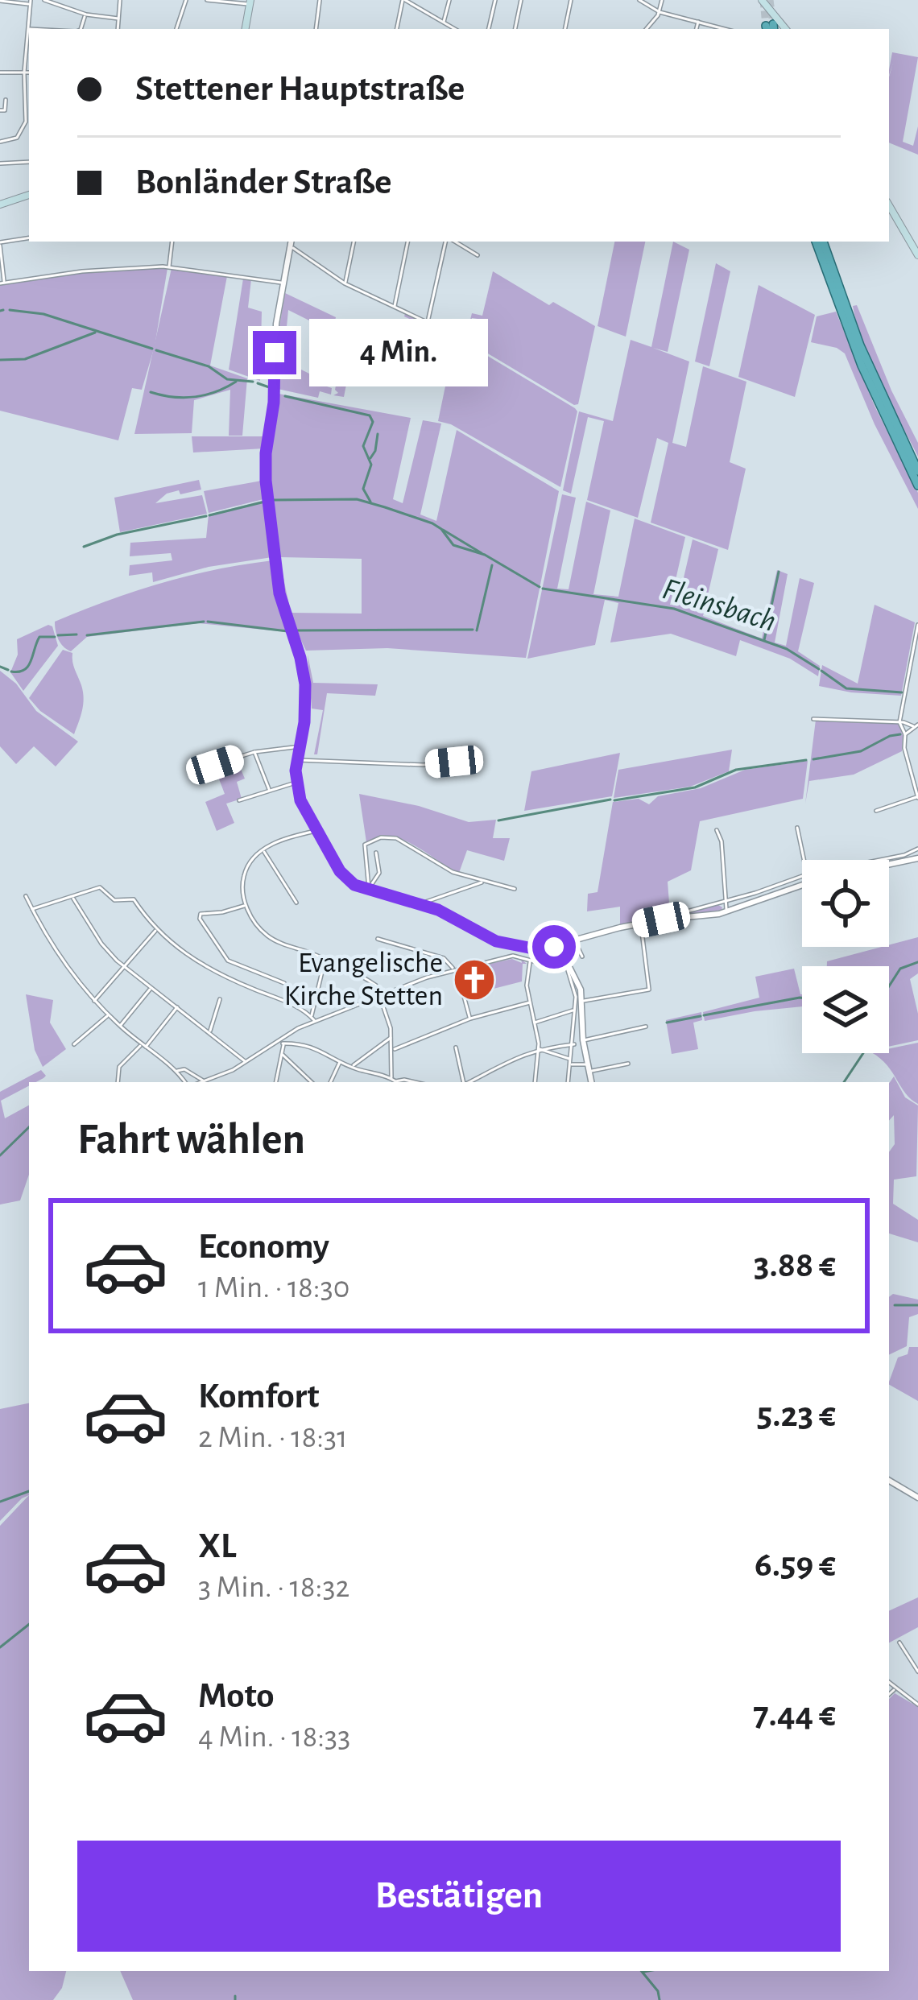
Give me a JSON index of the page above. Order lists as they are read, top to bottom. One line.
{"water":["Fleinsbach"],"places":{"church":["Evangelische Kirche Stetten"]},"page":{"banner":["Stettener Hauptstraße","Bonländer Straße"],"bubble":"4 Min.","heading":"Fahrt wählen","list":[{"name":"Economy","note":"1 Min. · 18:30","value":"3.88 €"},{"name":"Komfort","note":"2 Min. · 18:31","value":"5.23 €"},{"name":"XL","note":"3 Min. · 18:32","value":"6.59 €"},{"name":"Moto","note":"4 Min. · 18:33","value":"7.44 €"}],"buttons":"Bestätigen"}}
